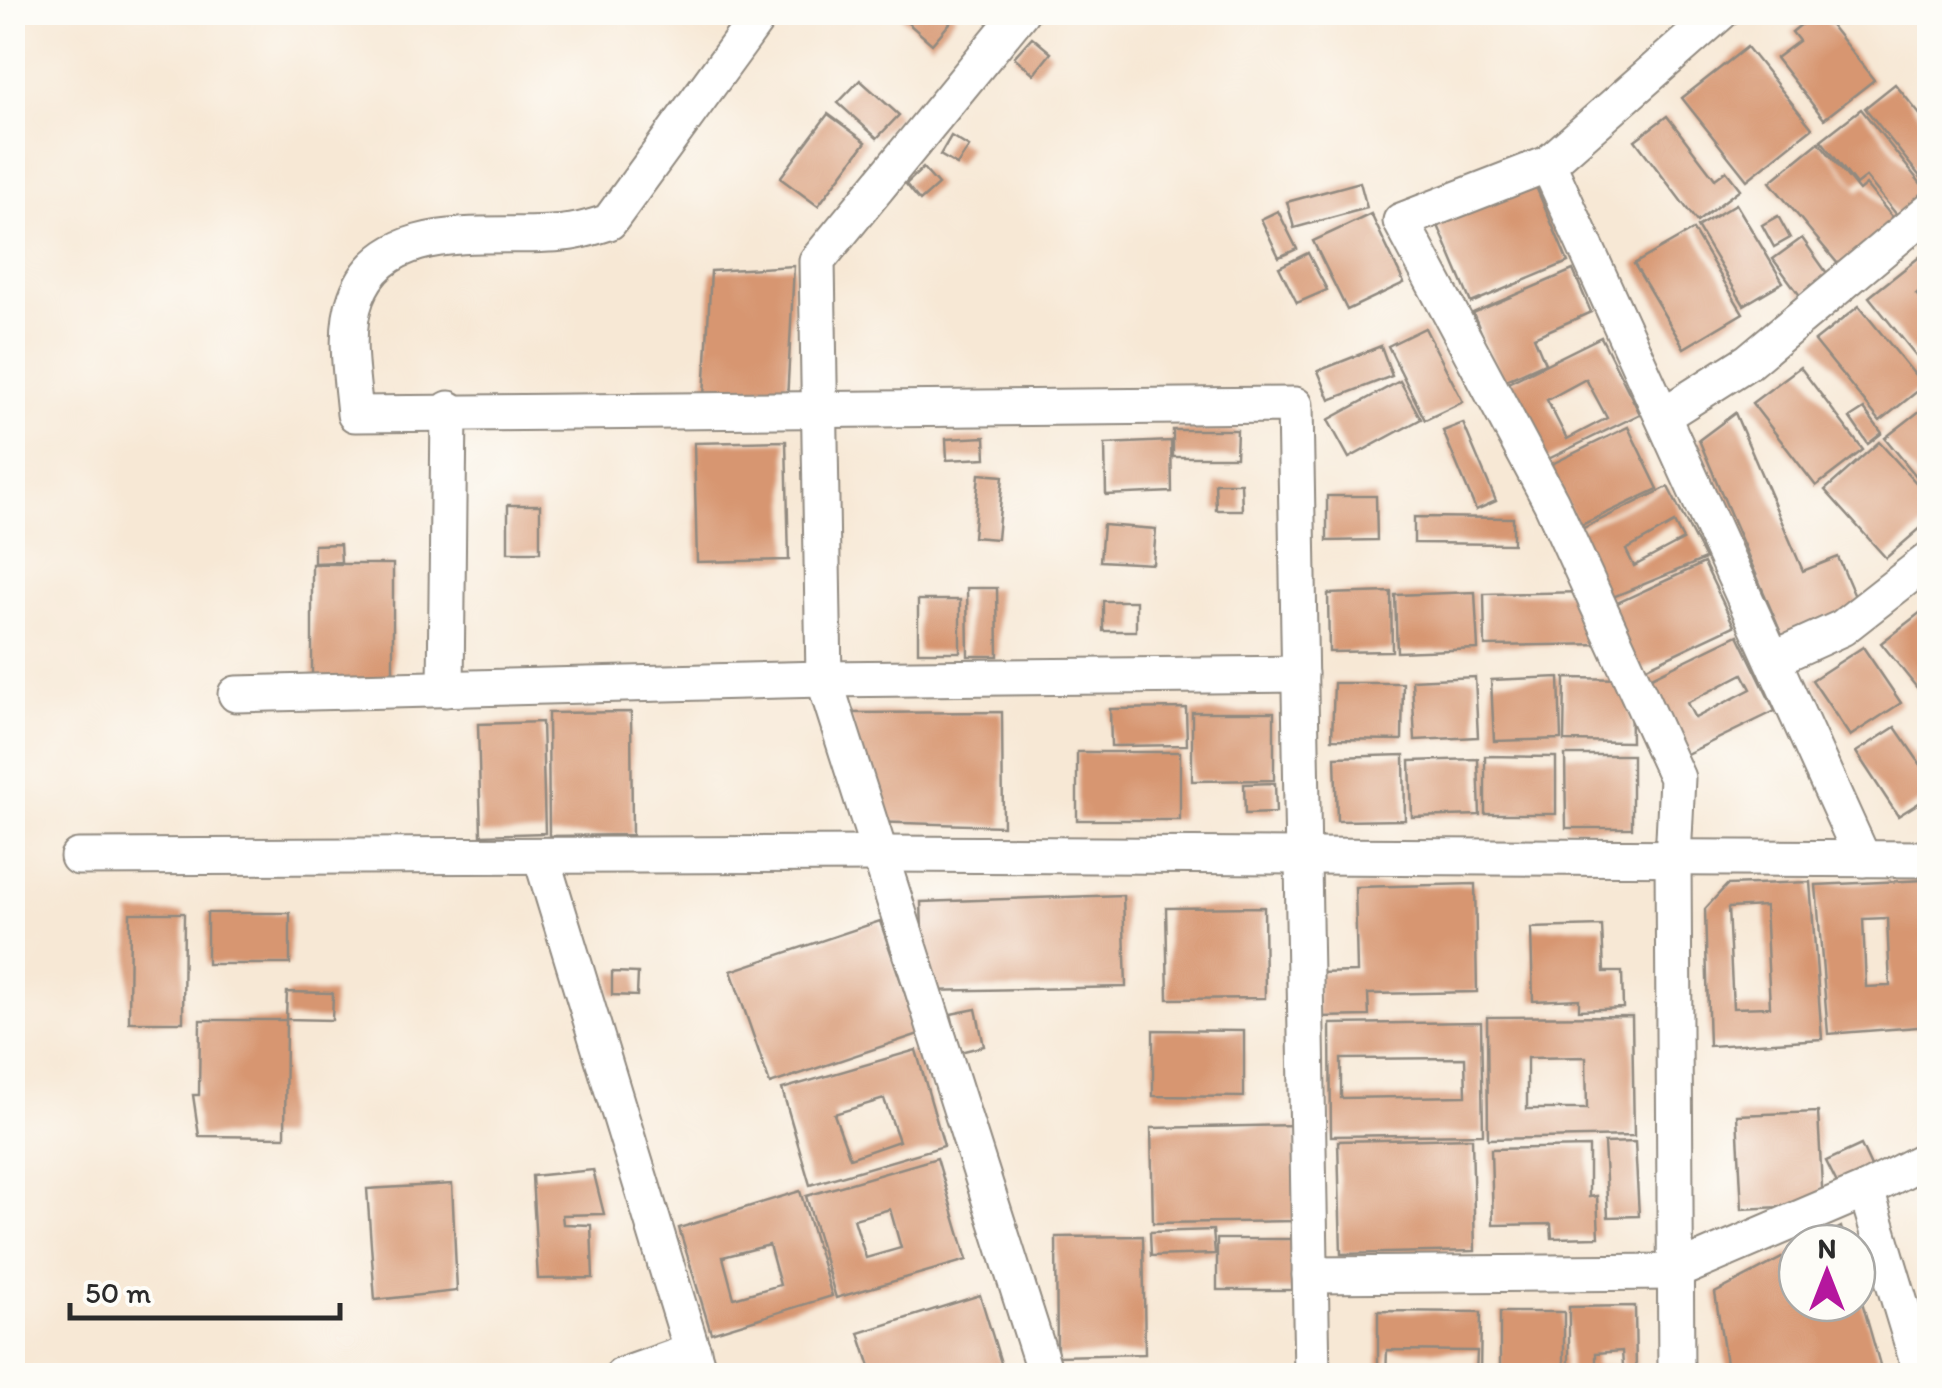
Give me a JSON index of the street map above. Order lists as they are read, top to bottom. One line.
{"scale_bar":"50 m","north":"top"}
